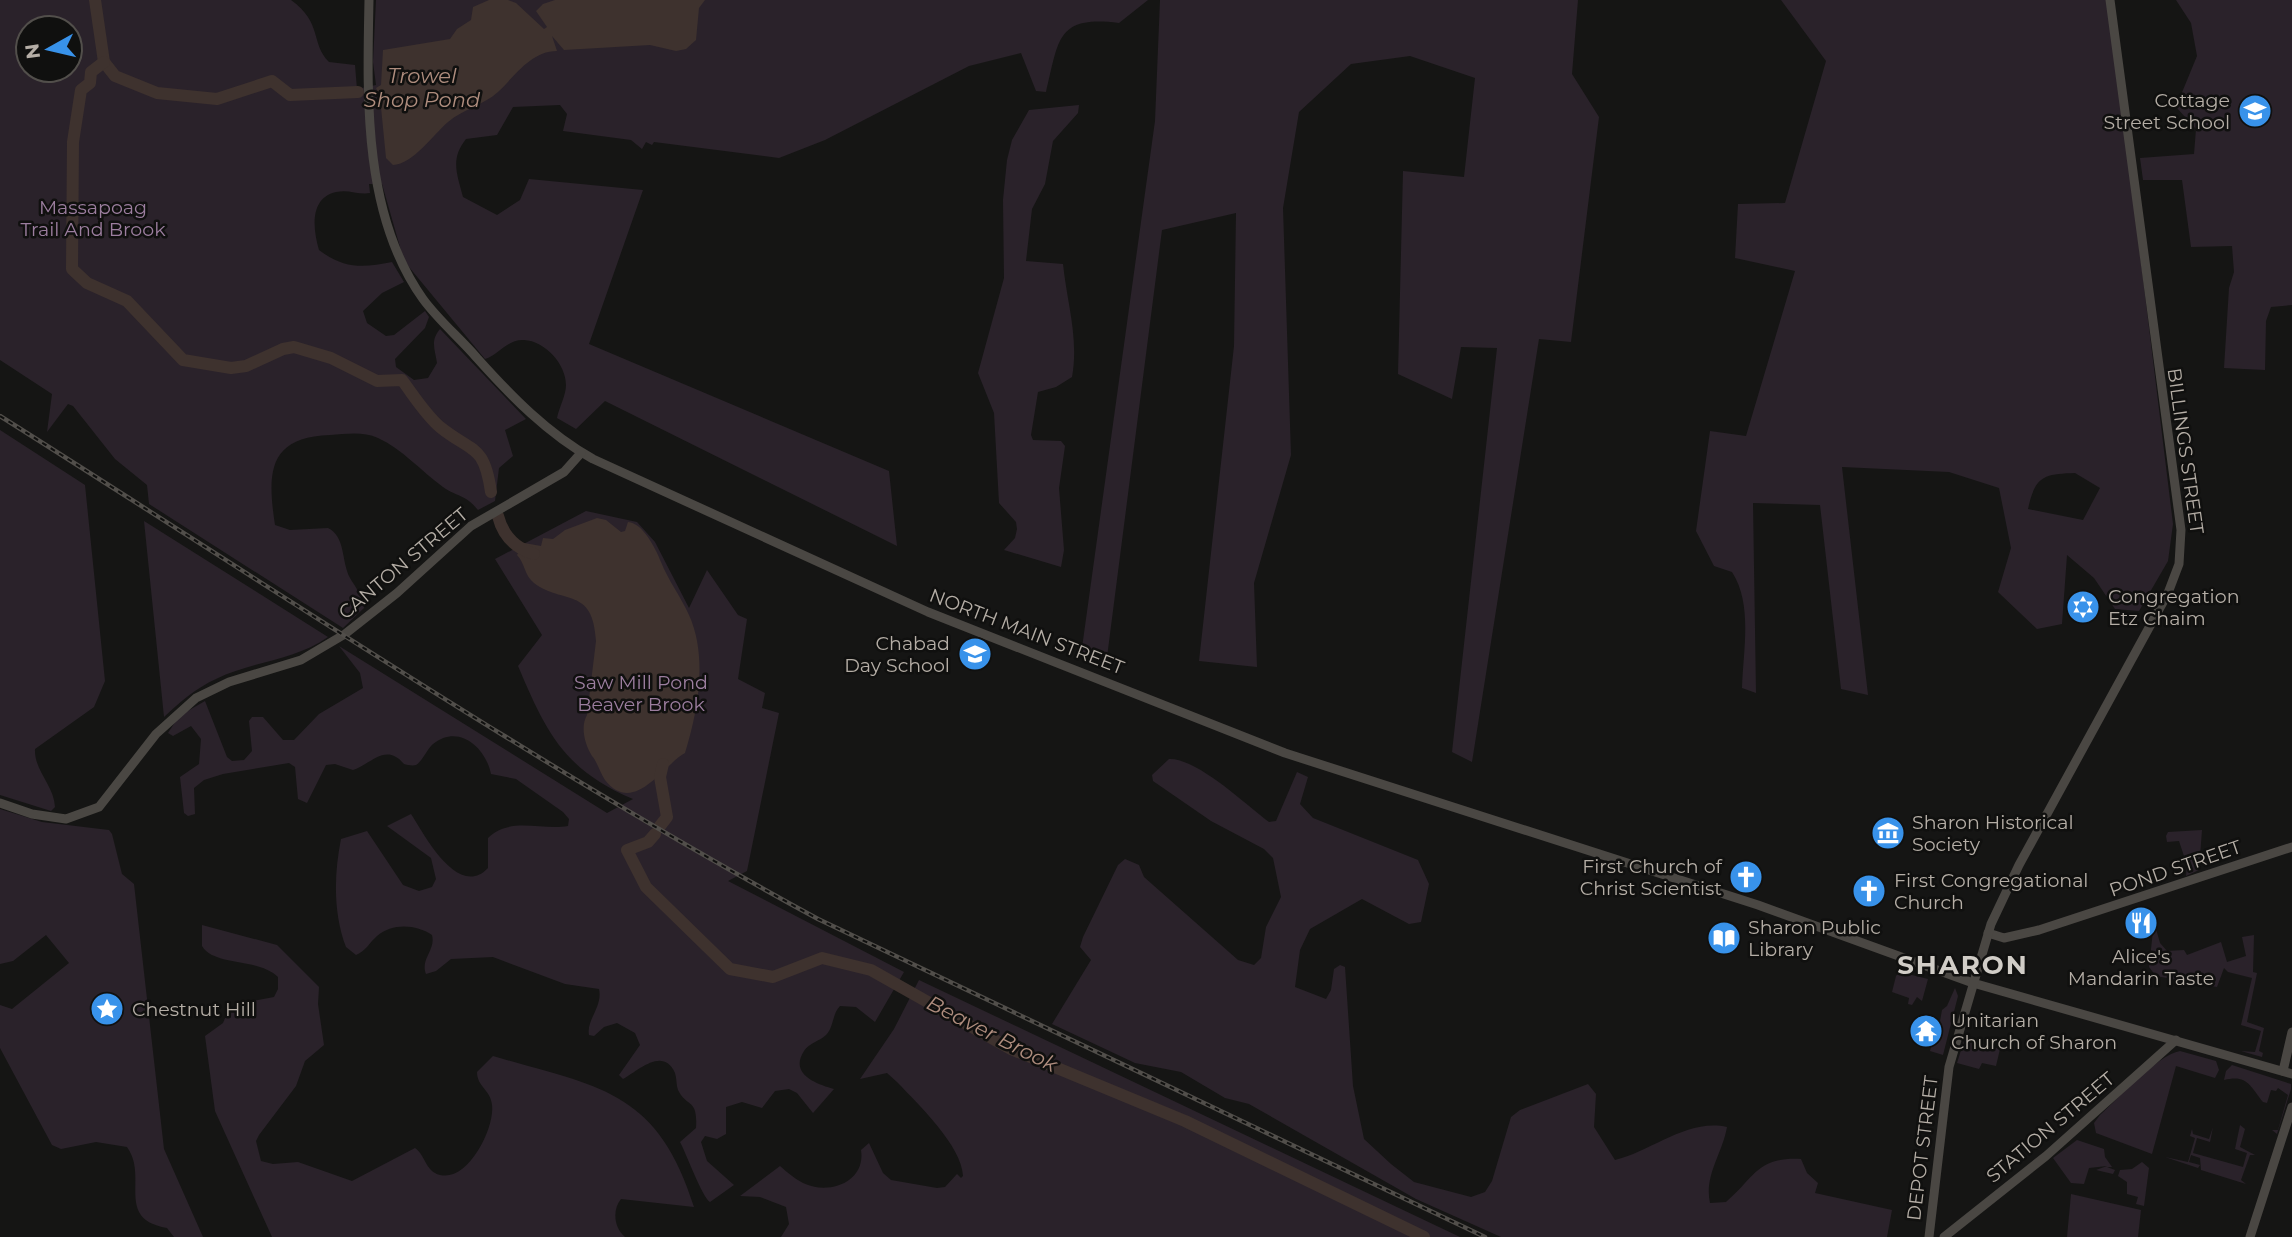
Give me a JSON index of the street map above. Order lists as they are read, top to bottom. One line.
{"streets":{"main road":["BILLINGS STREET","CANTON STREET","NORTH MAIN STREET","POND STREET","STATION STREET","DEPOT STREET"]},"crossings":[["BILLINGS STREET","POND STREET"],["BILLINGS STREET","DEPOT STREET"],["CANTON STREET","NORTH MAIN STREET"],["NORTH MAIN STREET","STATION STREET"],["NORTH MAIN STREET","DEPOT STREET"],["POND STREET","DEPOT STREET"]],"districts":["SHARON"],"water":["Trowel Shop Pond","Beaver Brook"],"parks":["Massapoag Trail And Brook","Saw Mill Pond Beaver Brook"],"places":{"school or university":["Cottage Street School","Chabad Day School"],"synagogue":["Congregation Etz Chaim"],"museum":["Sharon Historical Society"],"church":["First Church of Christ Scientist","First Congregational Church"],"restaurant":["Alice's Mandarin Taste"],"library":["Sharon Public Library"],"place":["Chestnut Hill"],"temple":["Unitarian Church of Sharon"]},"north":"left"}
